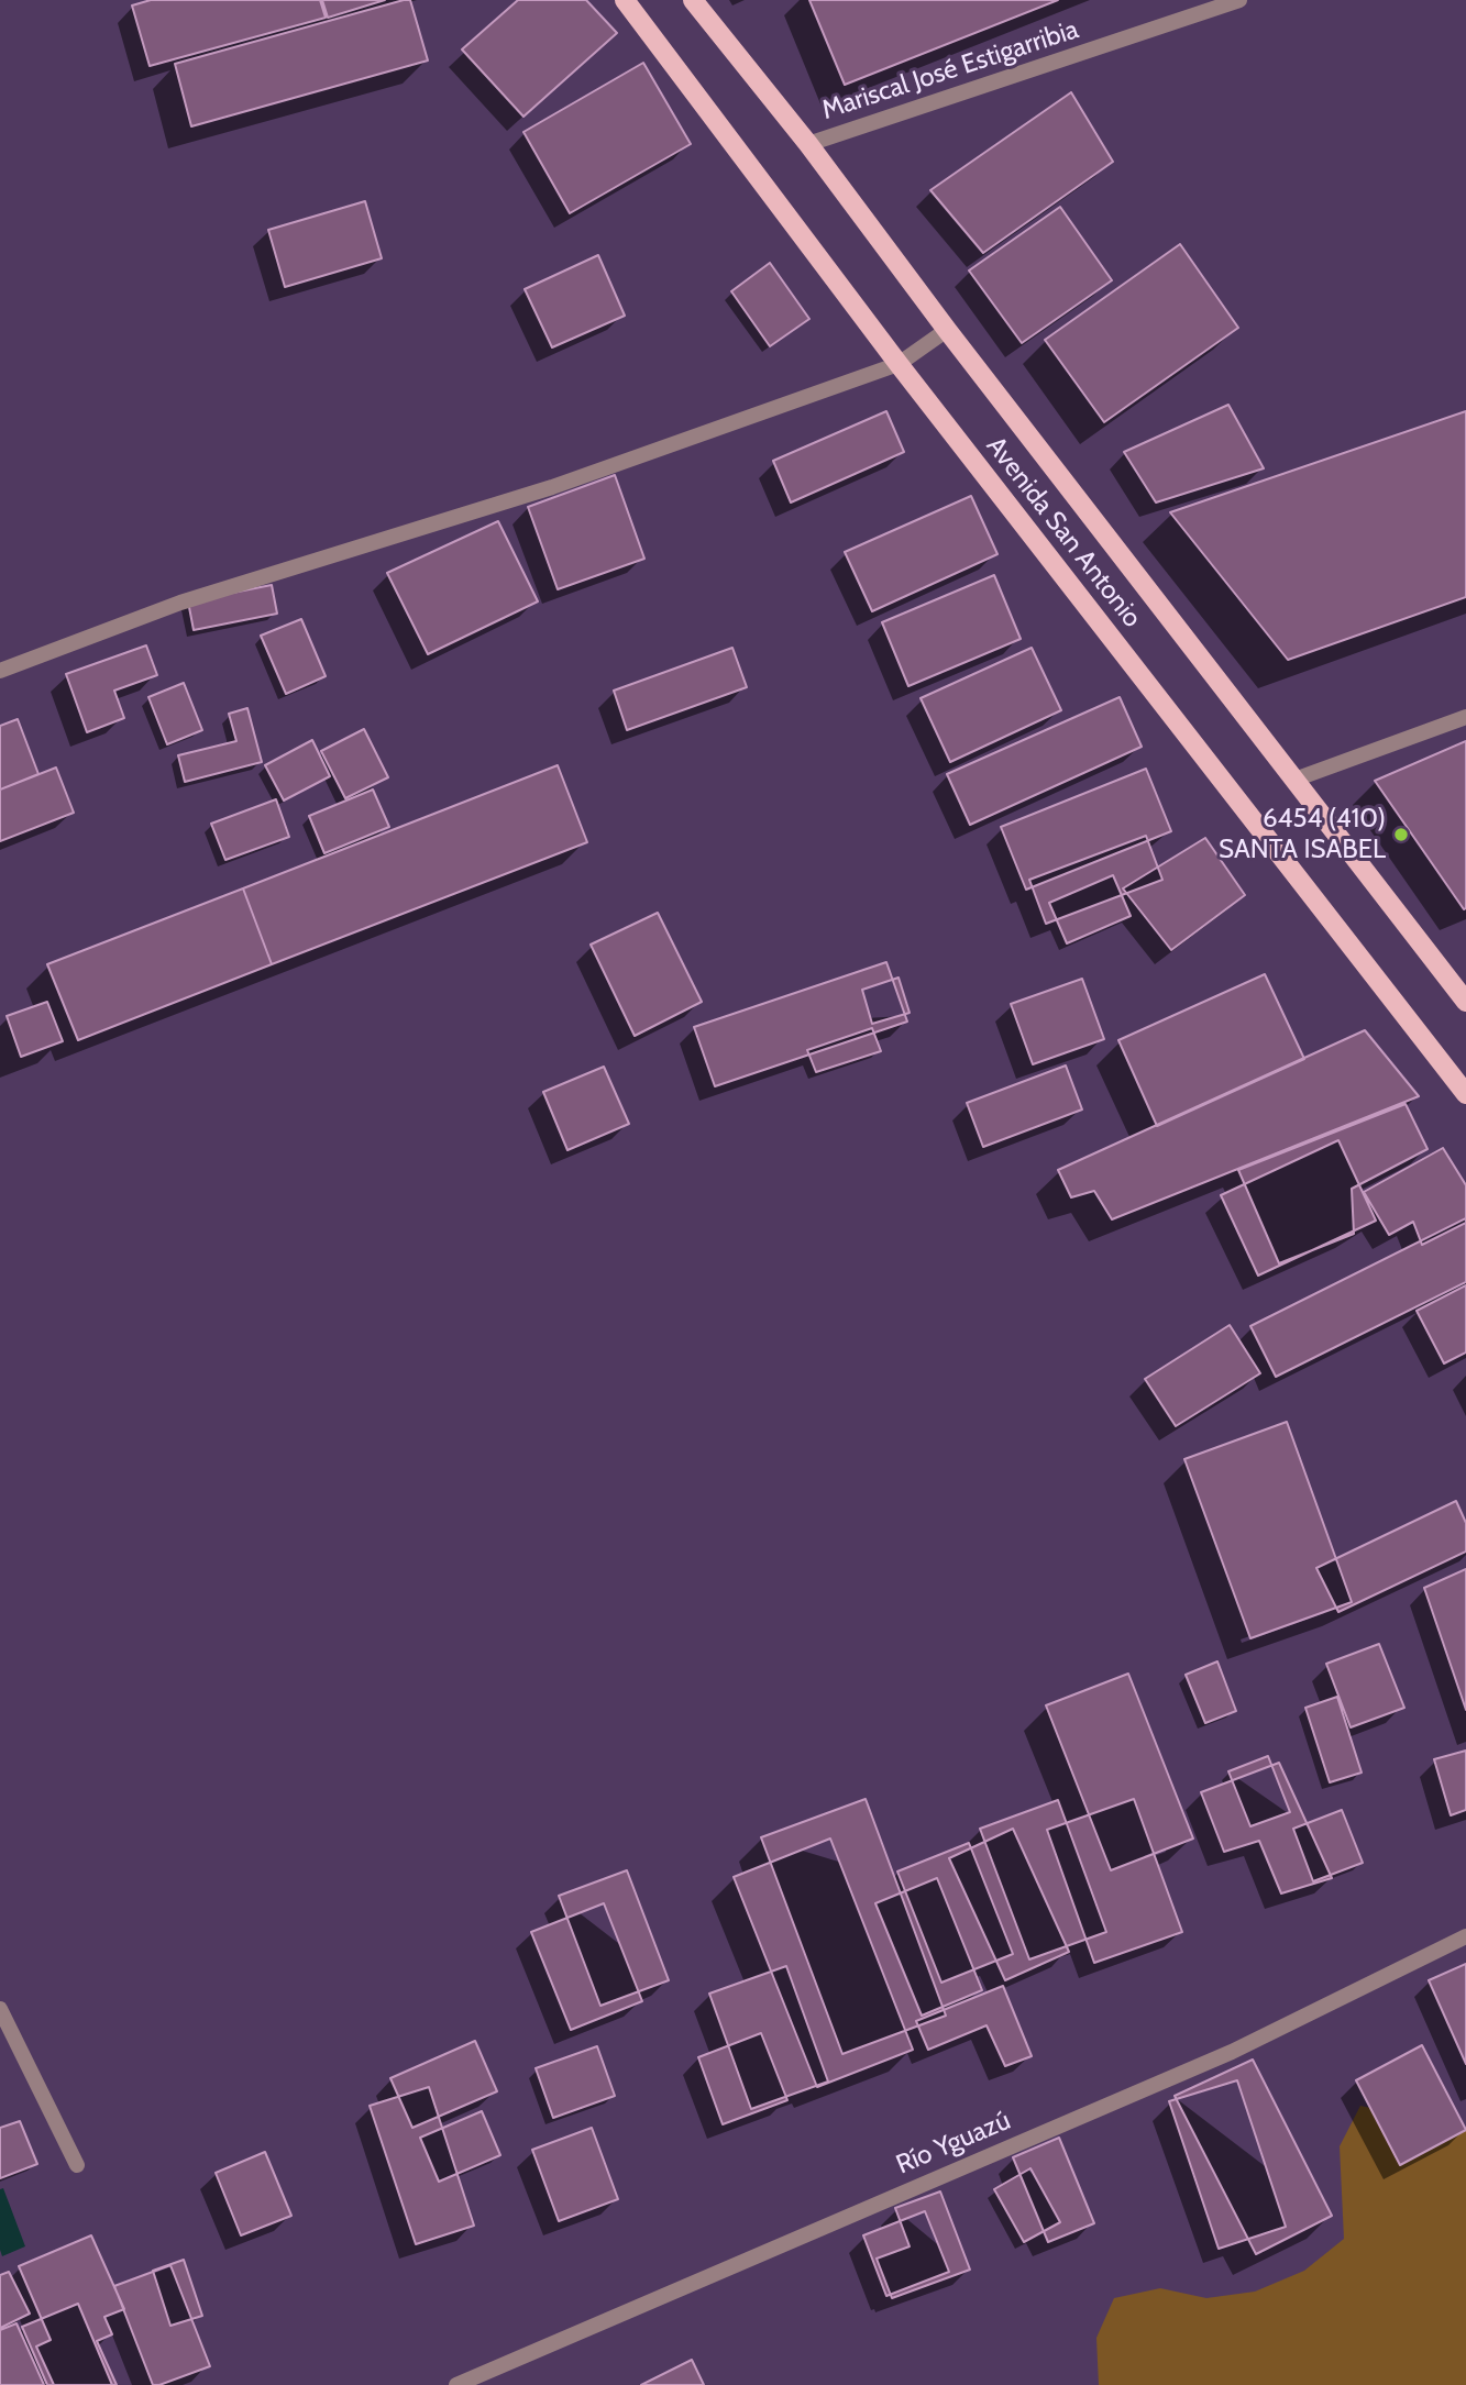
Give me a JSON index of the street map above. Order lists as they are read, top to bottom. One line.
{"streets":{"main road":["Avenida San Antonio"],"street":["Mariscal José Estigarribia","Río Yguazú"]},"crossings":[["Mariscal José Estigarribia","Avenida San Antonio"]],"places":["6454 (410) SANTA ISABEL"]}
